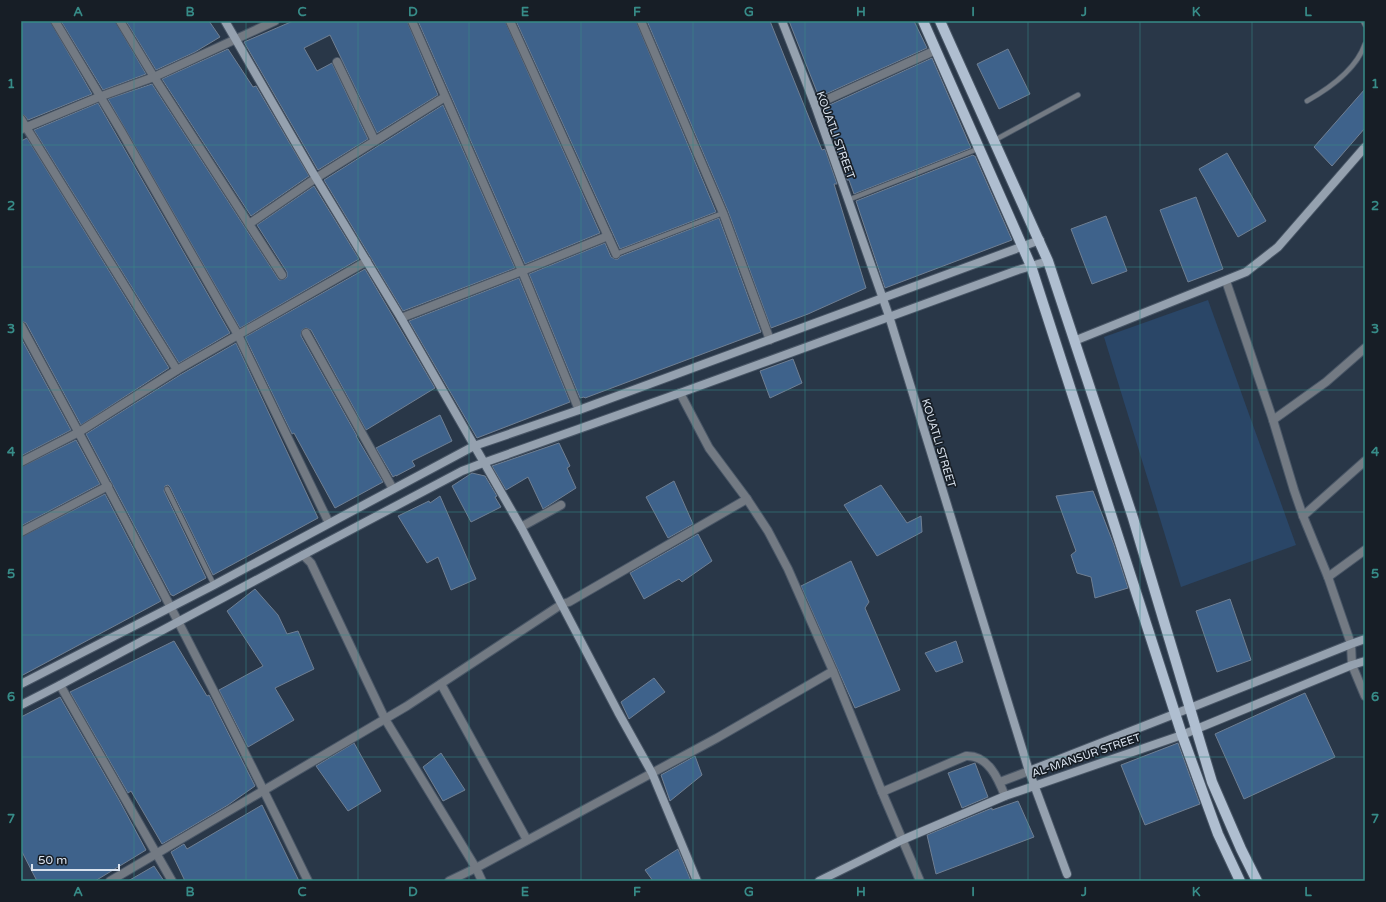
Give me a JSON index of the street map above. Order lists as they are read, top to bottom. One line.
{"streets":{"main road":["KOUATLI STREET","AL-MANSUR STREET"]},"crossings":[["KOUATLI STREET","AL-MANSUR STREET"]],"scale_bar":"50 m","grid":{"columns":["A","B","C","D","E","F","G","H","I","J","K","L"],"rows":["1","2","3","4","5","6","7"]}}
